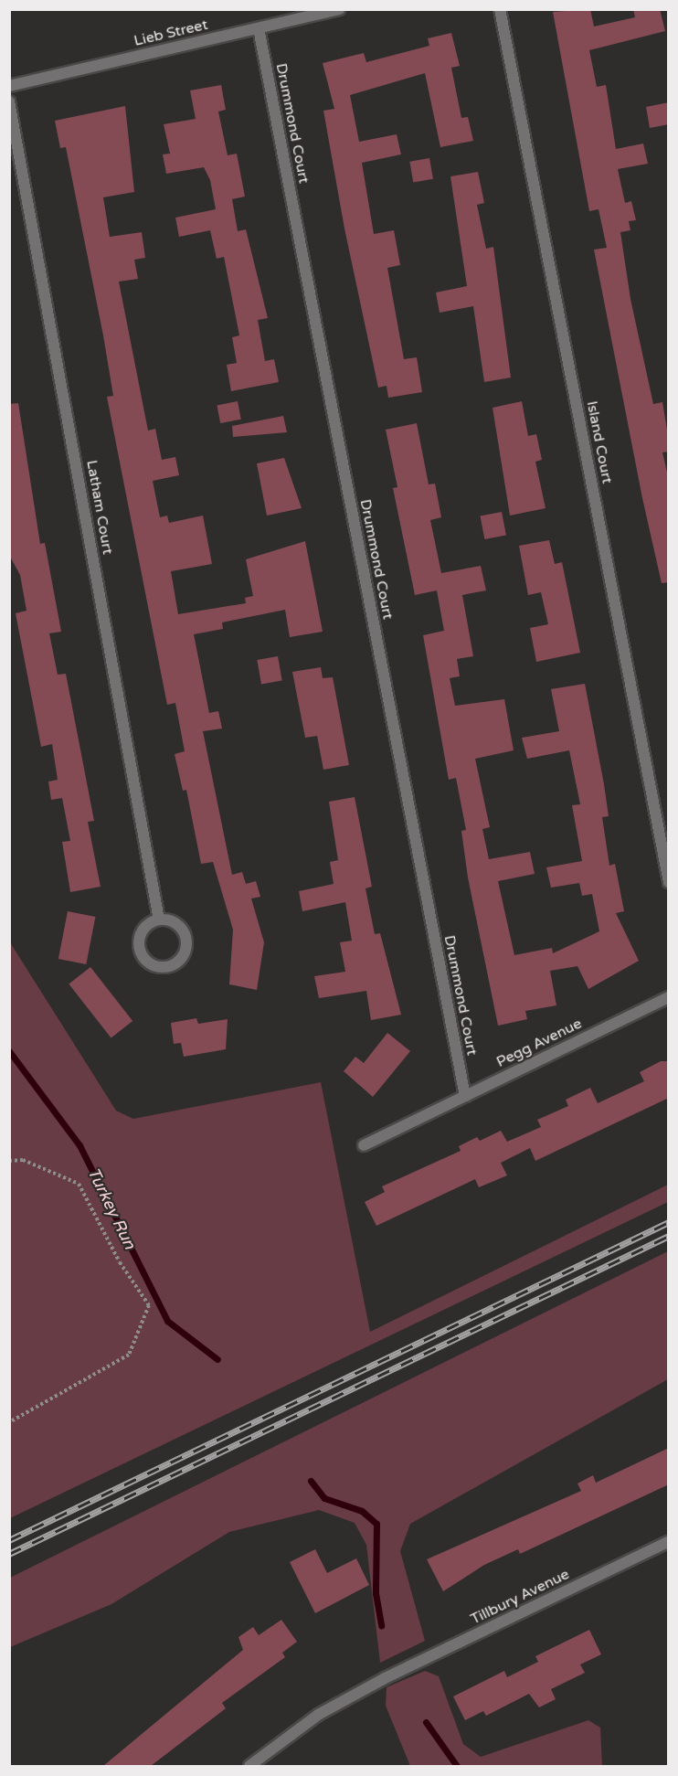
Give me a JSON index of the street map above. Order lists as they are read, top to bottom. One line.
{"streets":{"street":["Lieb Street","Drummond Court","Island Court","Latham Court","Pegg Avenue","Tillbury Avenue"]},"crossings":[["Lieb Street","Drummond Court"],["Drummond Court","Pegg Avenue"]],"water":["Turkey Run"]}
